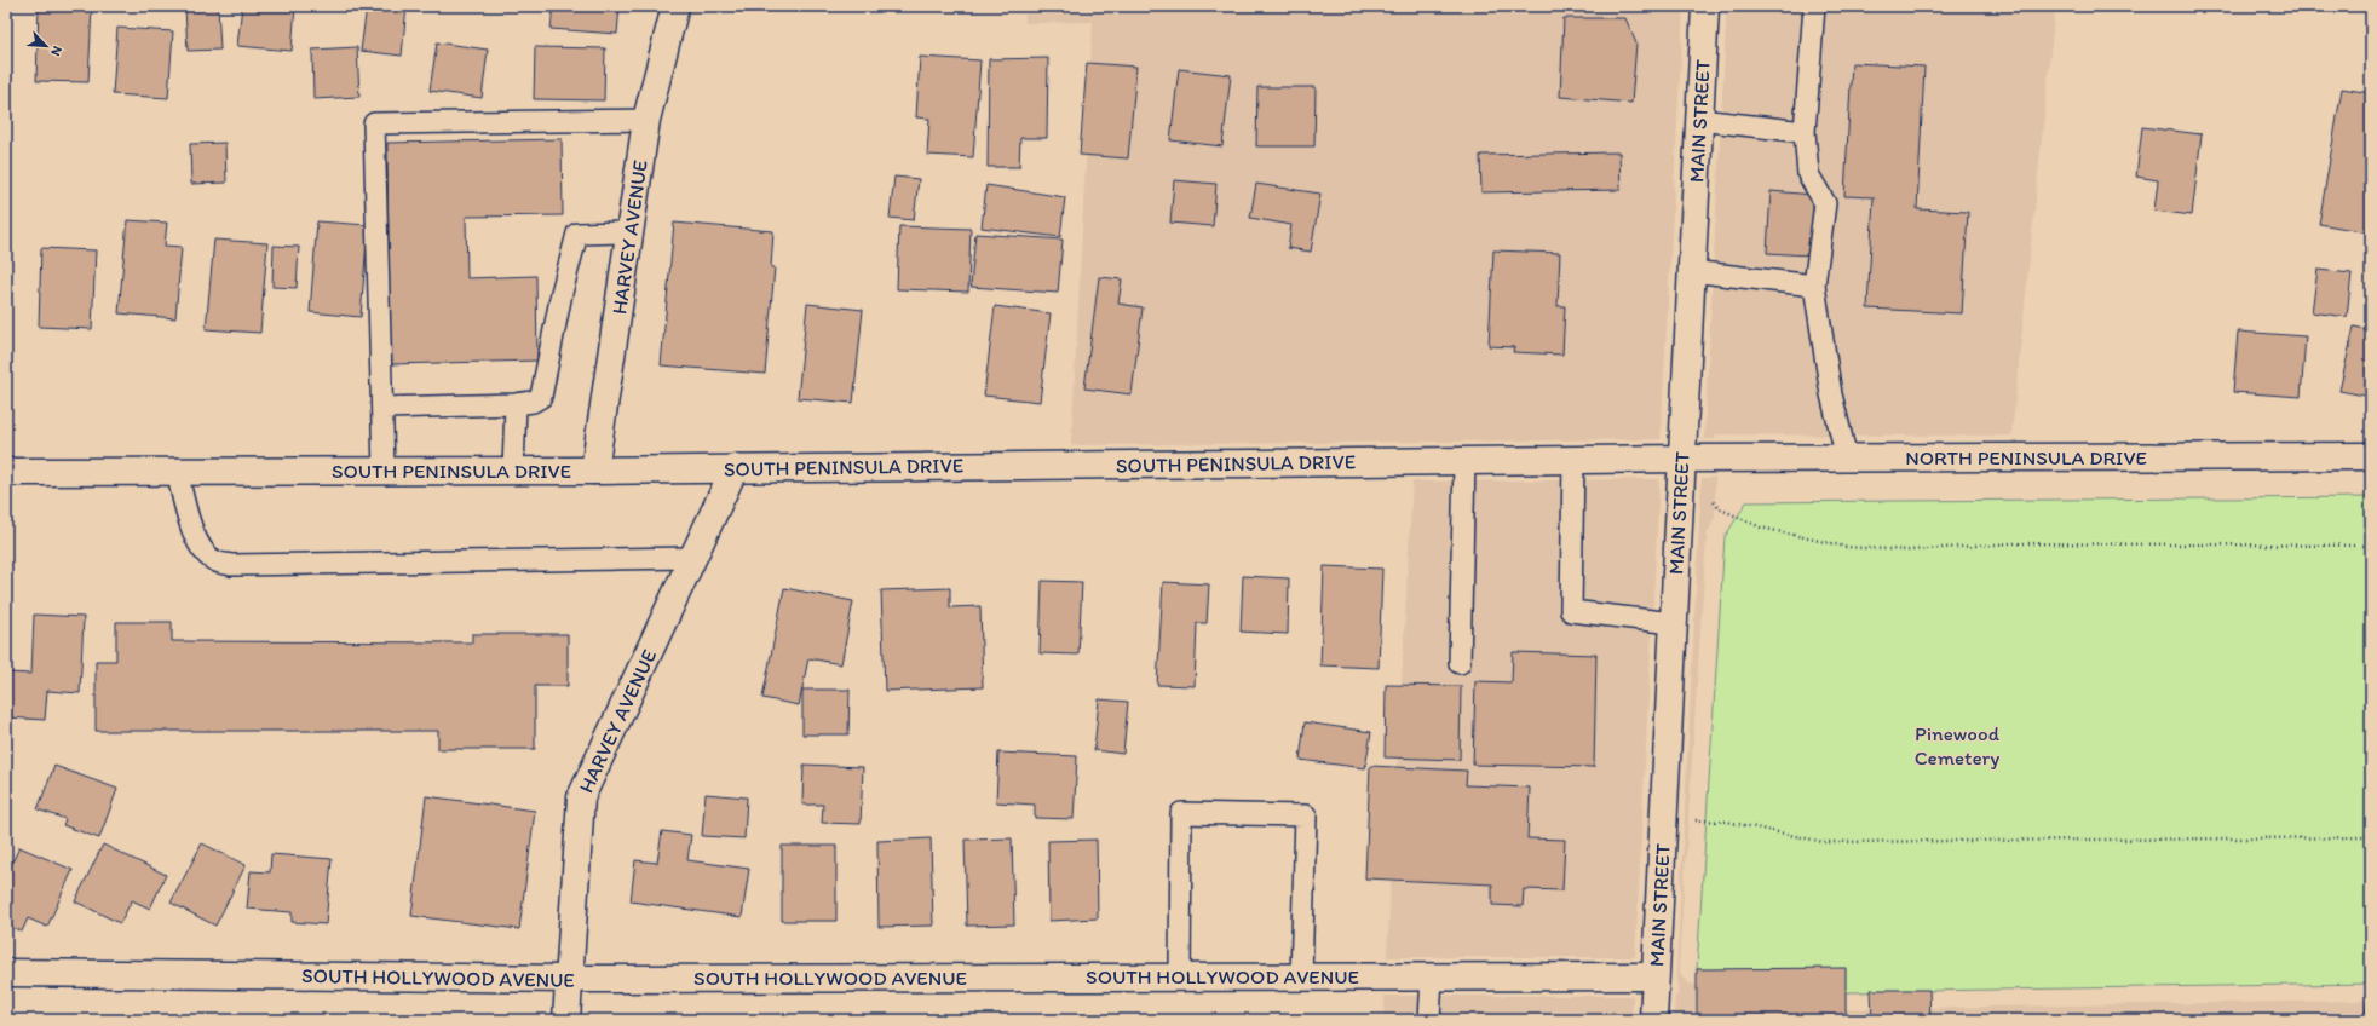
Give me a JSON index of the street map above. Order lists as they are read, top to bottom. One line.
{"streets":{"street":["MAIN STREET","HARVEY AVENUE","NORTH PENINSULA DRIVE","SOUTH PENINSULA DRIVE","SOUTH HOLLYWOOD AVENUE"]},"crossings":[["MAIN STREET","NORTH PENINSULA DRIVE"],["MAIN STREET","SOUTH PENINSULA DRIVE"],["MAIN STREET","SOUTH HOLLYWOOD AVENUE"],["HARVEY AVENUE","SOUTH PENINSULA DRIVE"],["HARVEY AVENUE","SOUTH HOLLYWOOD AVENUE"],["NORTH PENINSULA DRIVE","SOUTH PENINSULA DRIVE"]],"parks":["Pinewood Cemetery"],"north":"bottom right"}
